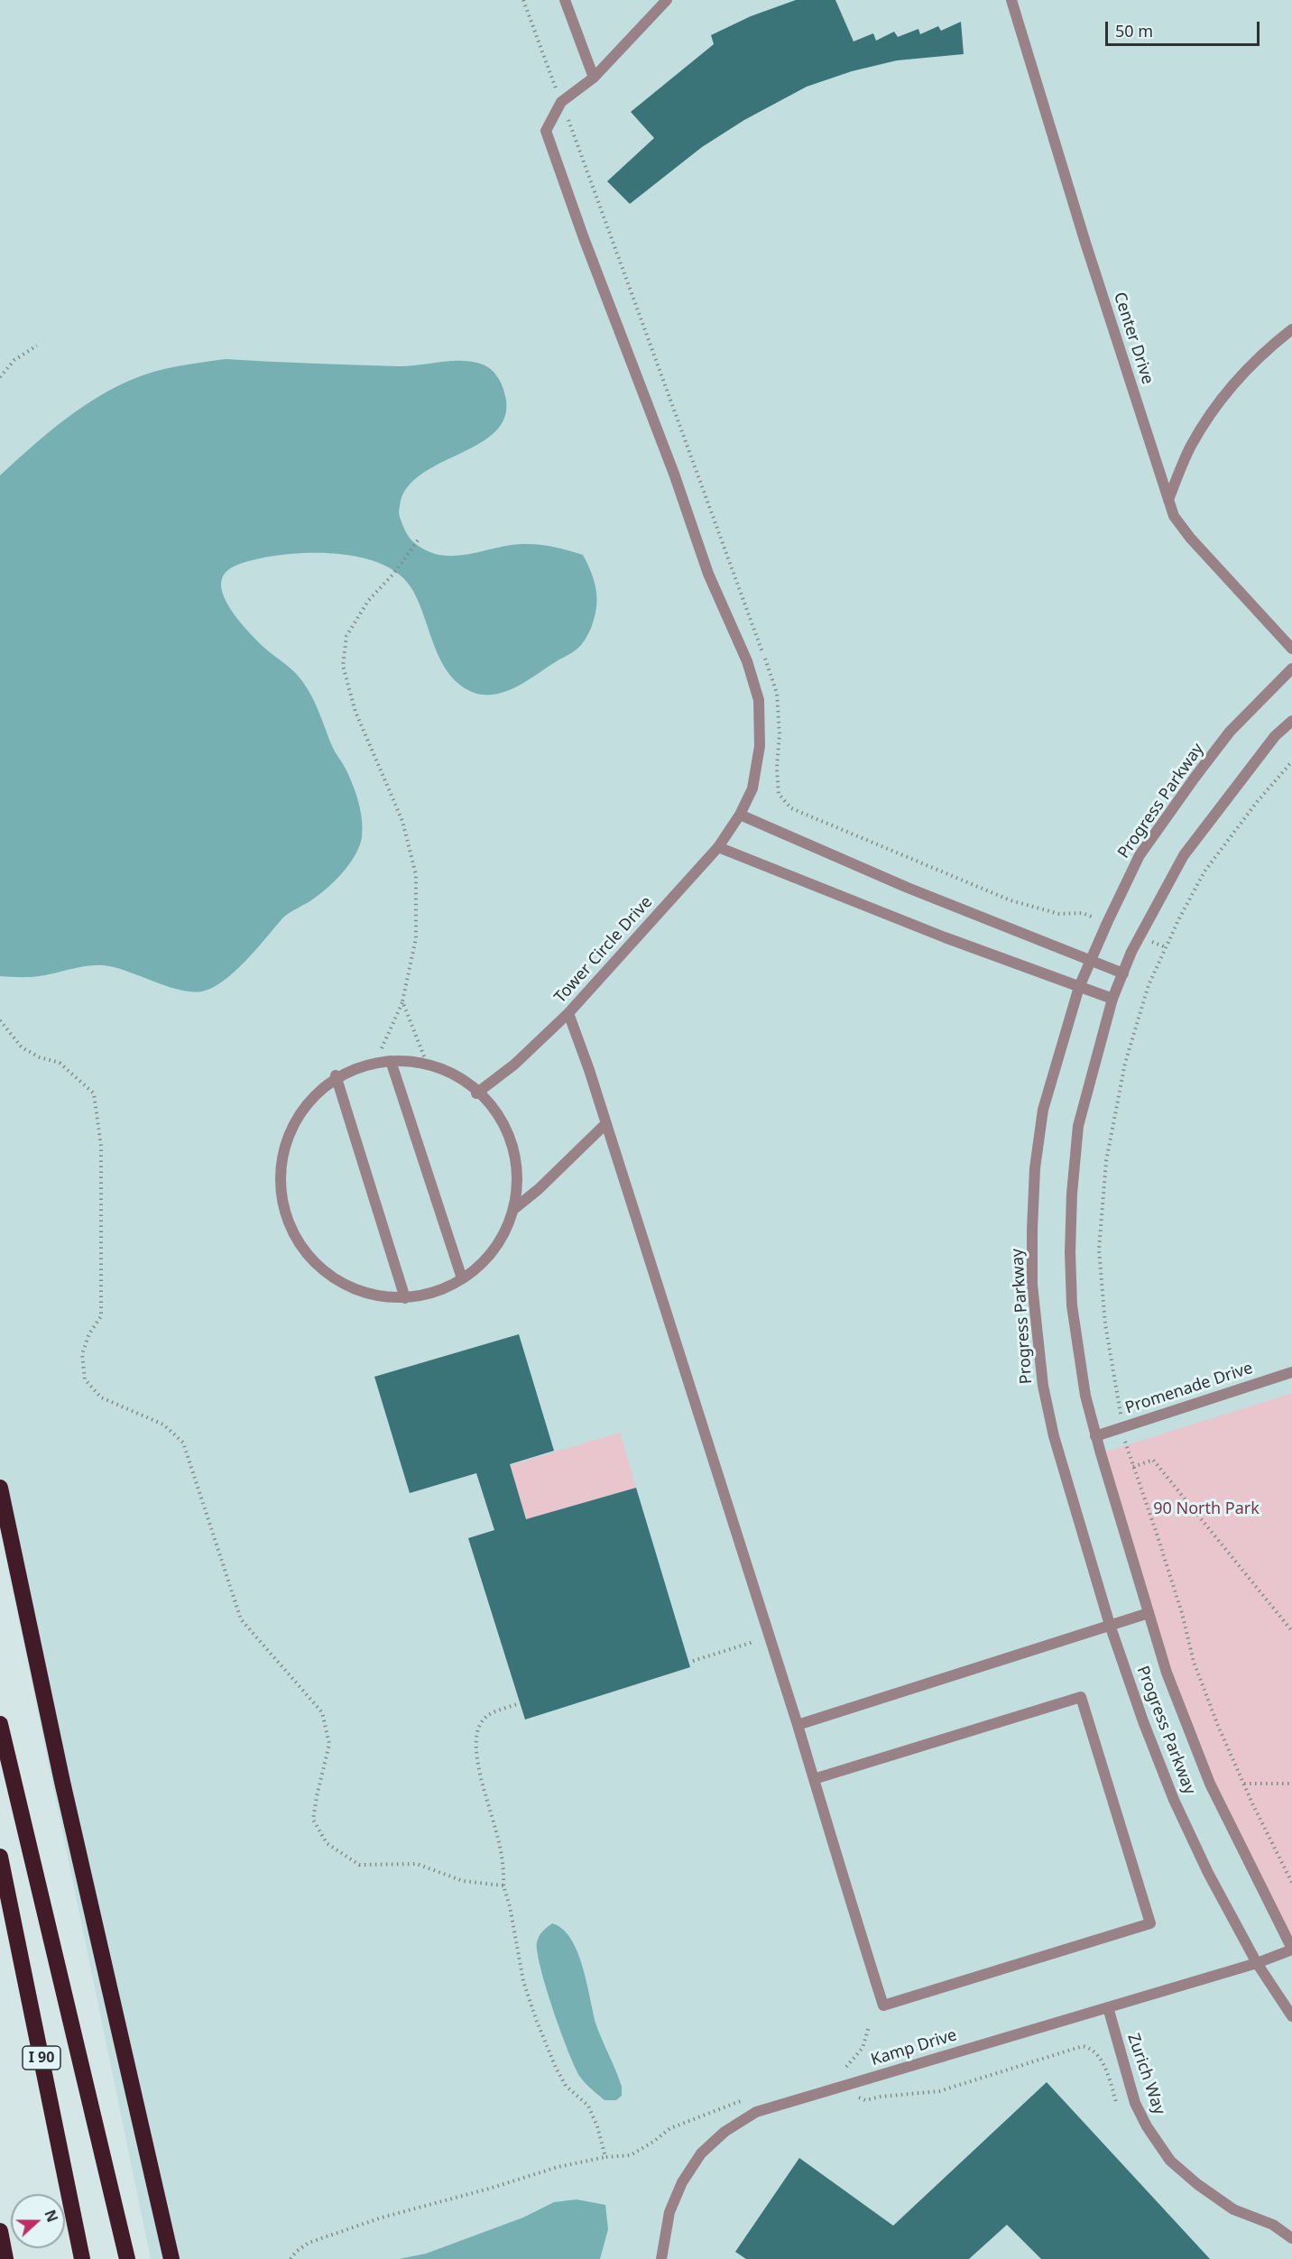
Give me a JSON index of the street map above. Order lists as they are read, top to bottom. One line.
{"streets":{"highway":["I 90"],"street":["Center Drive","Progress Parkway","Tower Circle Drive","Promenade Drive","Kamp Drive","Zurich Way"]},"crossings":[["Progress Parkway","Promenade Drive"],["Progress Parkway","Kamp Drive"],["Kamp Drive","Zurich Way"]],"parks":["90 North Park"],"scale_bar":"50 m","north":"right"}
